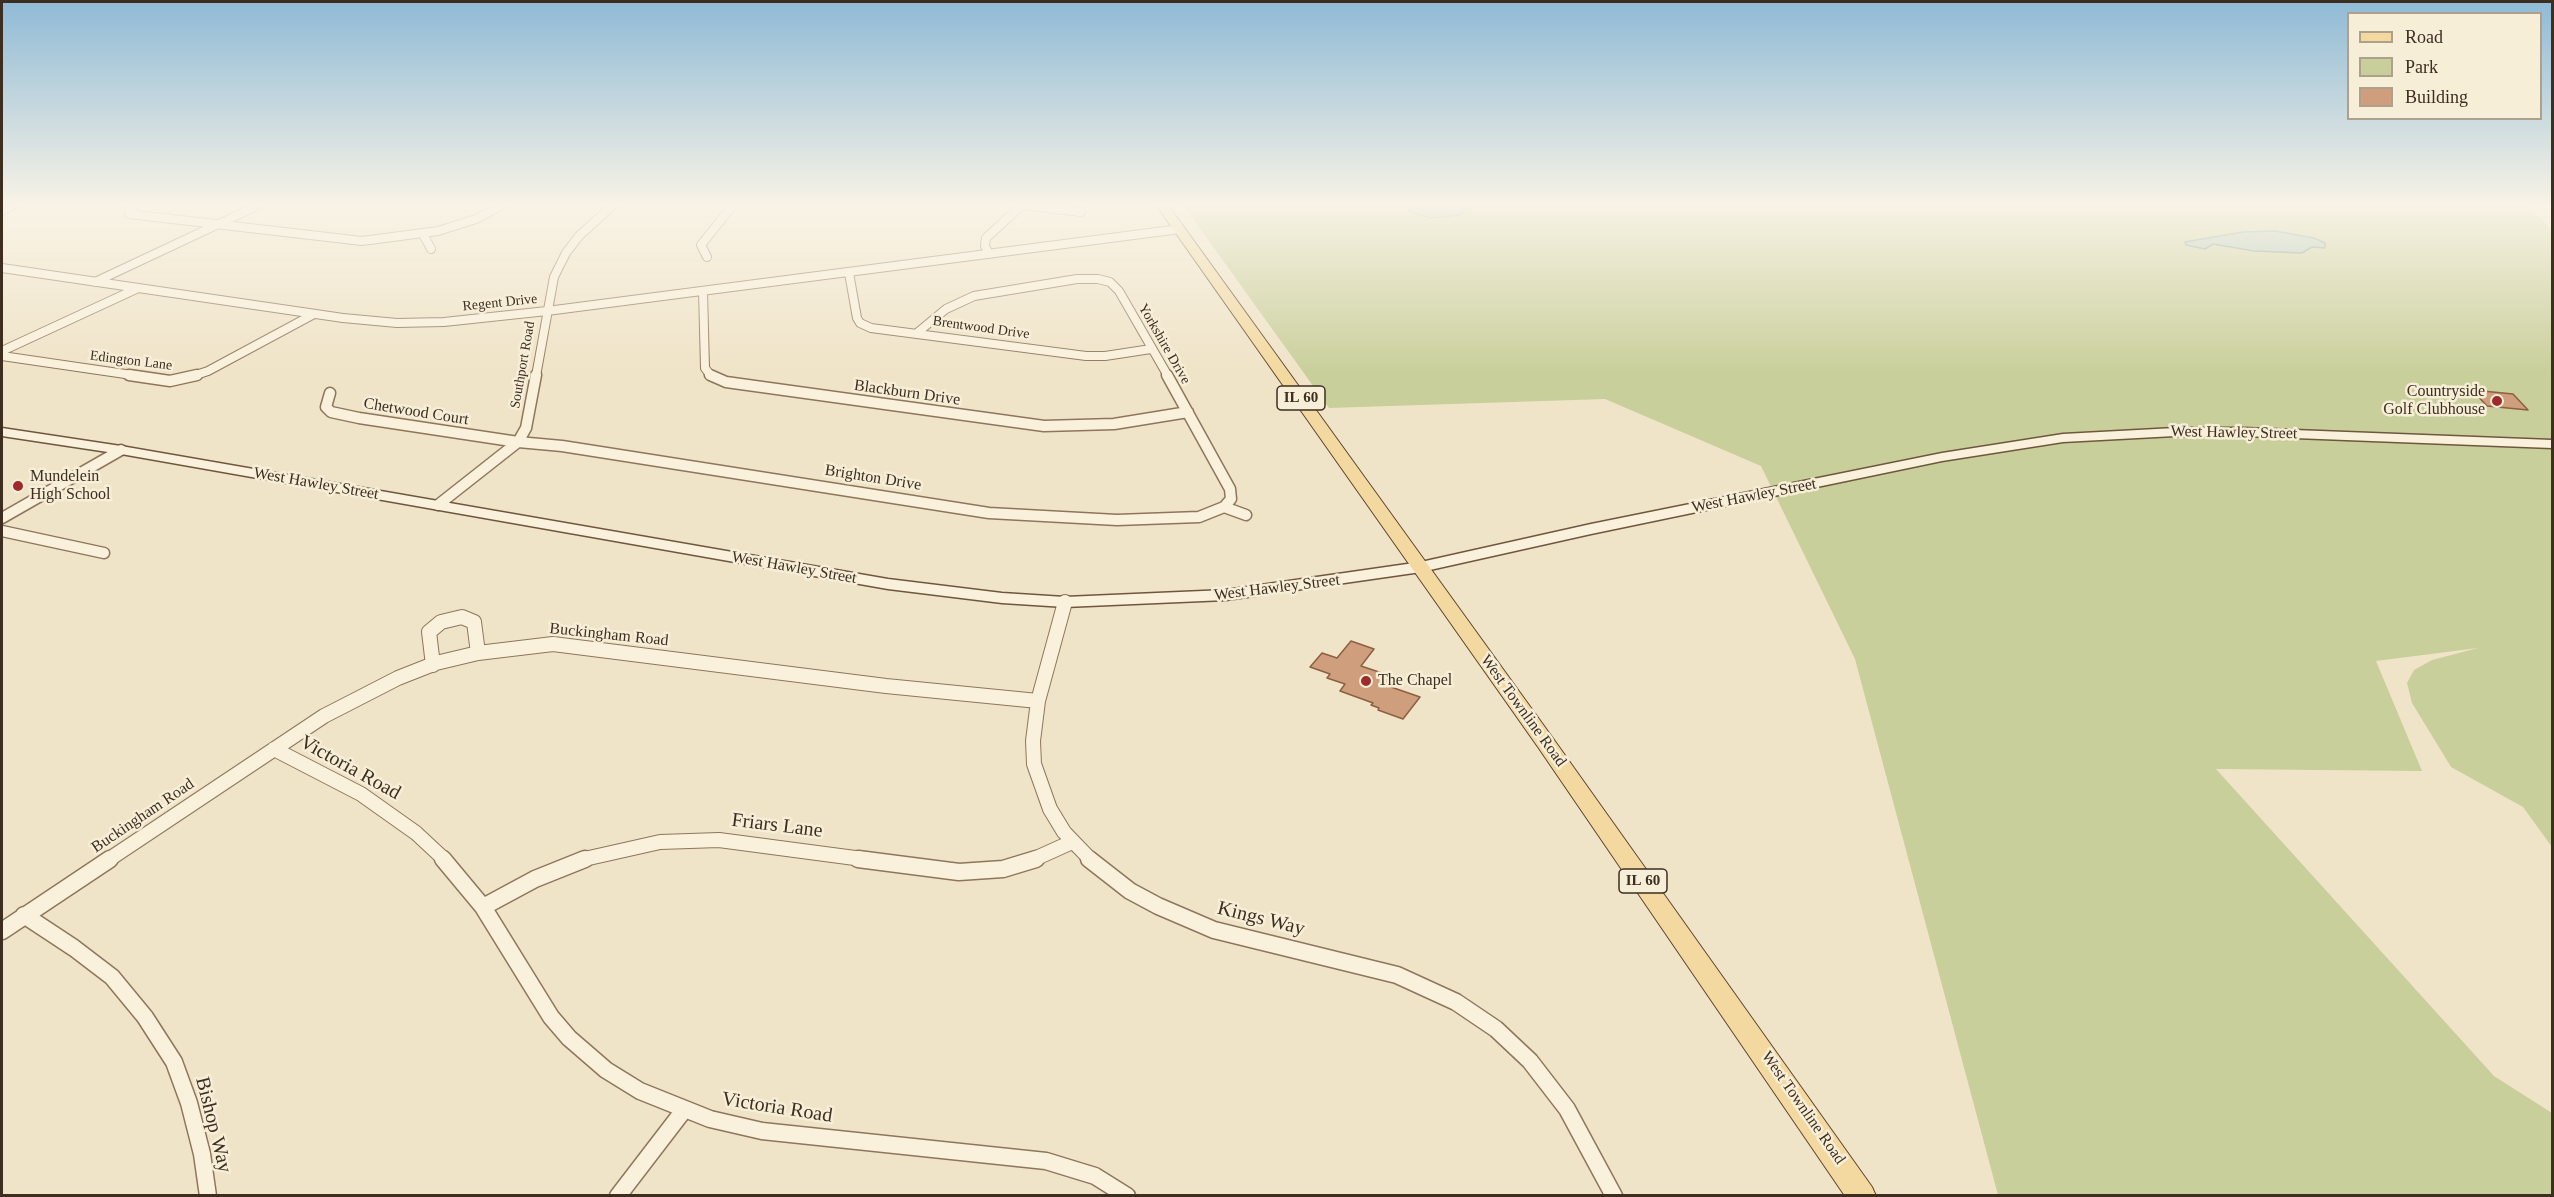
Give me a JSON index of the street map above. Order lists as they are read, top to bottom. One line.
{"streets":{"main road":["IL 60","West Townline Road"],"street":["Regent Drive","Brentwood Drive","Yorkshire Drive","Edington Lane","Southport Road","Blackburn Drive","Chetwood Court","West Hawley Street","Brighton Drive","Buckingham Road","Victoria Road","Friars Lane","Kings Way","Bishop Way"]},"crossings":[["Regent Drive","Brentwood Drive"],["Regent Drive","Edington Lane"],["Regent Drive","Southport Road"],["Regent Drive","Blackburn Drive"],["Brentwood Drive","Yorkshire Drive"],["Yorkshire Drive","Blackburn Drive"],["Yorkshire Drive","Brighton Drive"],["Southport Road","Chetwood Court"],["Southport Road","Brighton Drive"],["Chetwood Court","Brighton Drive"],["West Hawley Street","West Townline Road"],["West Hawley Street","Kings Way"],["Buckingham Road","Victoria Road"],["Buckingham Road","Kings Way"],["Buckingham Road","Bishop Way"],["Victoria Road","Friars Lane"],["Friars Lane","Kings Way"]],"places":["Countryside Golf Clubhouse","Mundelein High School","The Chapel"],"legend":["Road","Park","Building"]}
